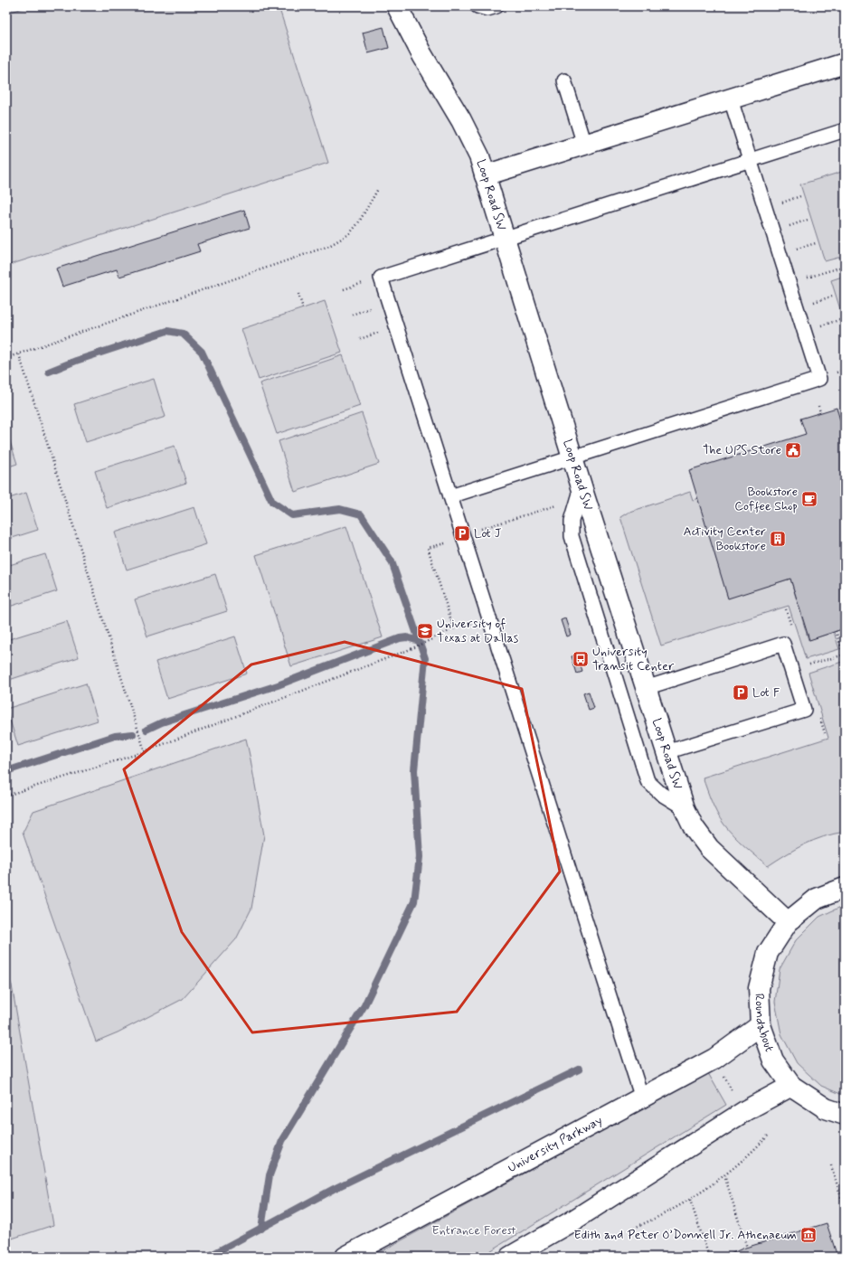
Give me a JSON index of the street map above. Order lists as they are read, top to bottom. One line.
{"streets":{"street":["Loop Road SW","Roundabout","University Parkway"]},"crossings":[["Loop Road SW","Roundabout"],["Roundabout","University Parkway"]],"parks":["Entrance Forest"],"places":{"public building":["The UPS Store"],"cafe":["Bookstore Coffee Shop"],"parking":["Lot J","Lot F"],"building":["Activity Center Bookstore"],"school or university":["University of Texas at Dallas"],"bus stop":["University Transit Center"],"museum":["Edith and Peter O’Donnell Jr. Athenaeum"]}}
